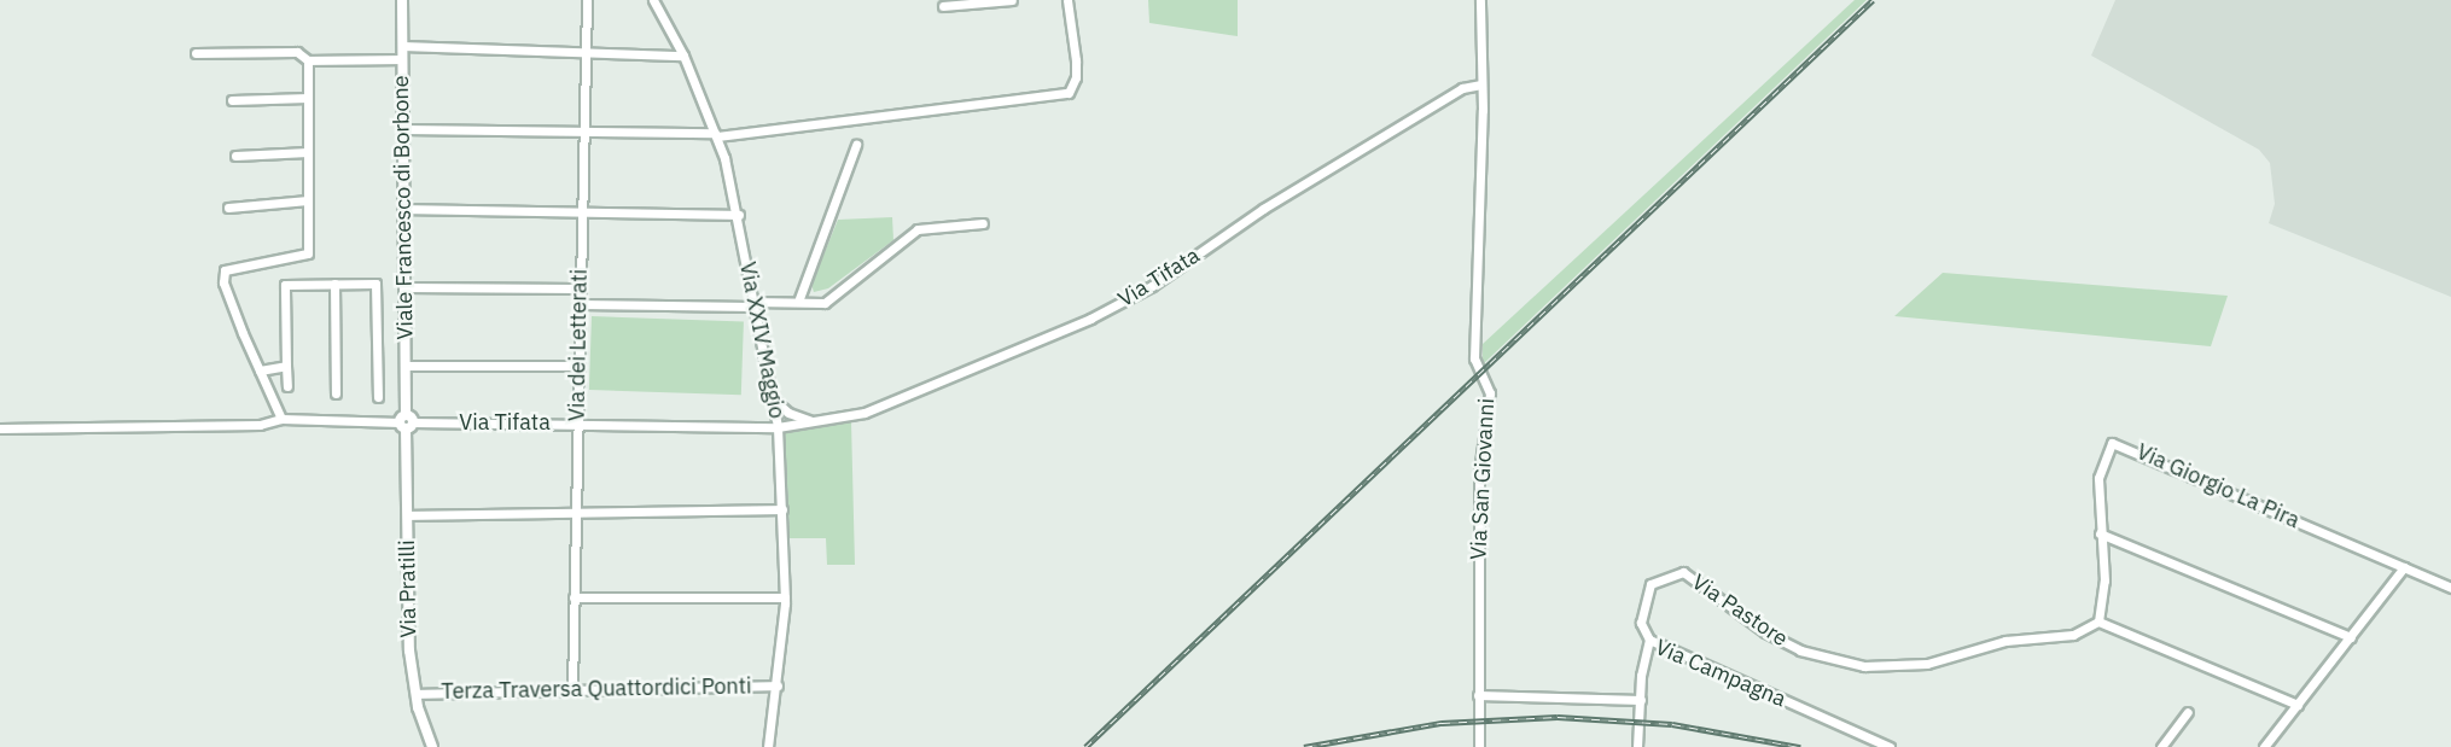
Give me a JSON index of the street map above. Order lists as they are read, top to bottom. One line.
{"streets":{"street":["Viale Francesco di Borbone","Via Tifata","Via XXIV Maggio","Via dei Letterati","Via San Giovanni","Via Giorgio La Pira","Via Pratilli","Via Pastore","Via Campagna","Terza Traversa Quattordici Ponti"]},"crossings":[["Viale Francesco di Borbone","Via Tifata"],["Viale Francesco di Borbone","Via Pratilli"],["Via Tifata","Via XXIV Maggio"],["Via Tifata","Via dei Letterati"],["Via Tifata","Via San Giovanni"],["Via Tifata","Via Pratilli"],["Via XXIV Maggio","Terza Traversa Quattordici Ponti"],["Via dei Letterati","Terza Traversa Quattordici Ponti"],["Via Giorgio La Pira","Via Pastore"],["Via Pratilli","Terza Traversa Quattordici Ponti"],["Via Pastore","Via Campagna"]]}
